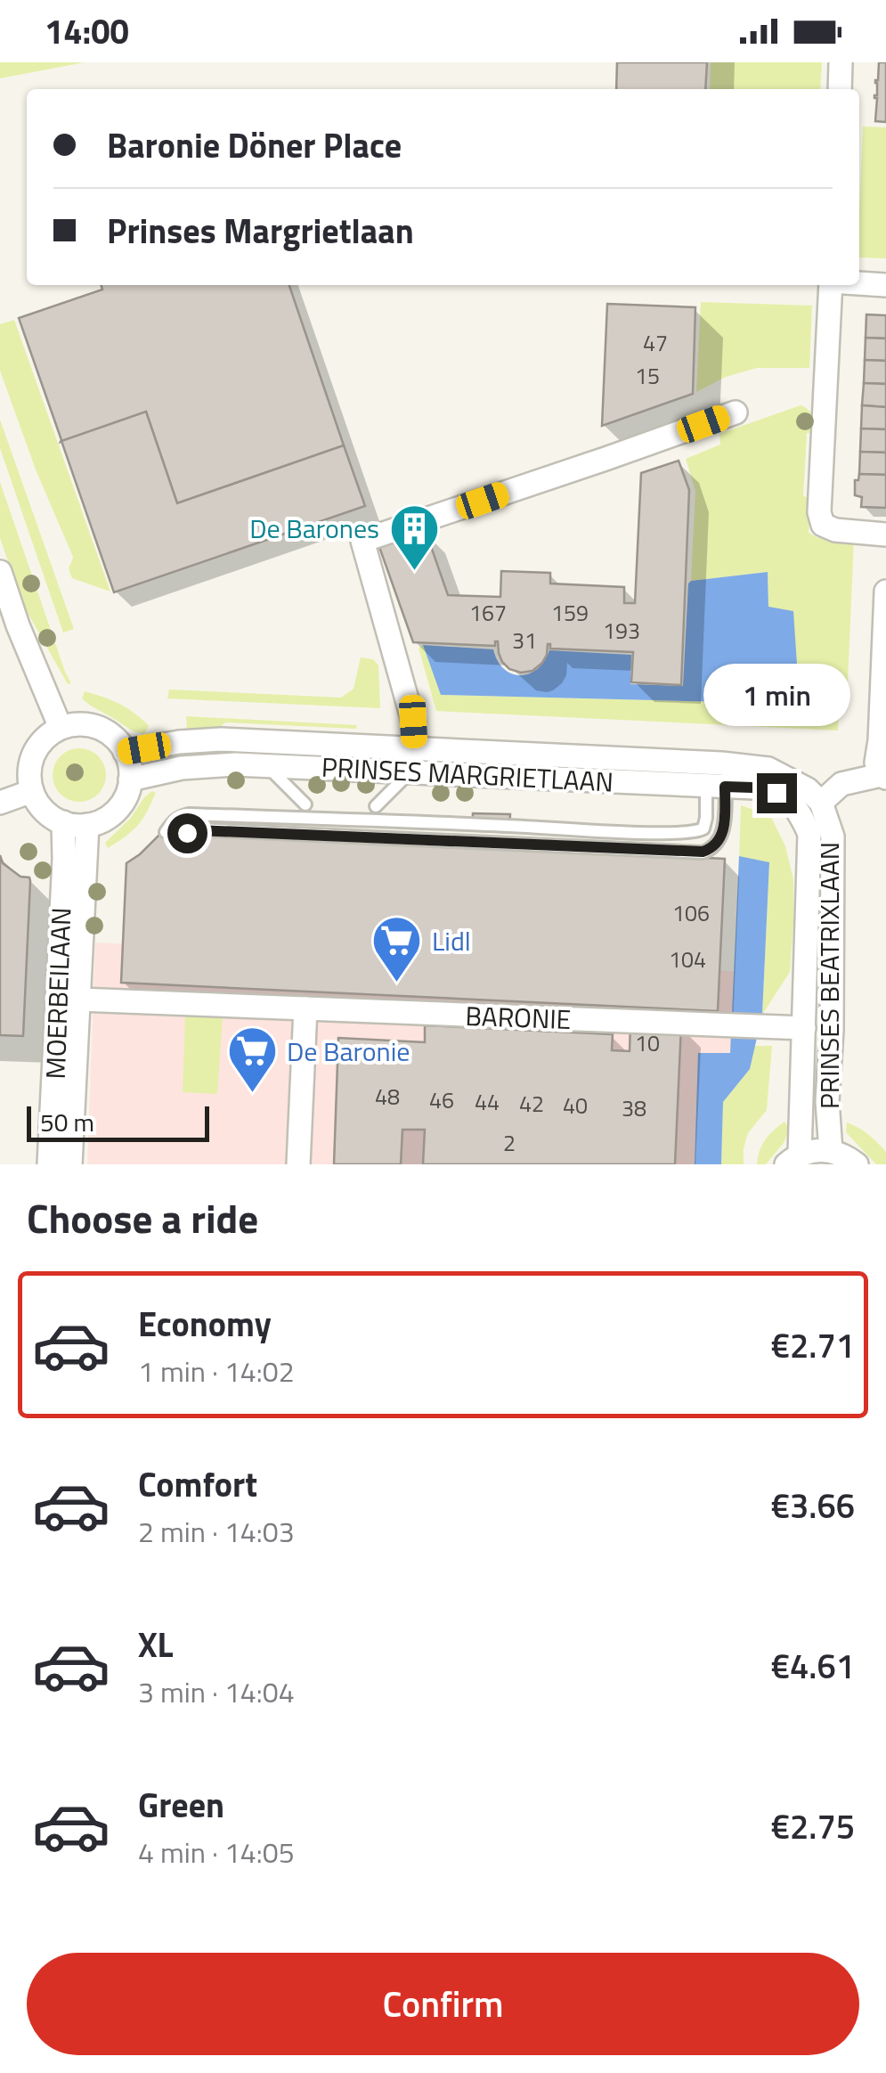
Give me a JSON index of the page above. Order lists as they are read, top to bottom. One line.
{"streets":{"street":["PRINSES MARGRIETLAAN","PRINSES BEATRIXLAAN","MOERBEILAAN","BARONIE"]},"crossings":[["PRINSES MARGRIETLAAN","PRINSES BEATRIXLAAN"],["PRINSES MARGRIETLAAN","MOERBEILAAN"],["PRINSES BEATRIXLAAN","BARONIE"],["MOERBEILAAN","BARONIE"]],"places":{"building":["De Barones"],"supermarket":["Lidl","De Baronie"]},"house_numbers":["47","15","167","159","193","31","106","104","10","48","46","44","42","40","38","2"],"scale_bar":"50 m","page":{"status":"14:00","banner":["Baronie Döner Place","Prinses Margrietlaan"],"bubble":"1 min","scale":"50 m","heading":"Choose a ride","list":[{"name":"Economy","note":"1 min · 14:02","value":"€2.71"},{"name":"Comfort","note":"2 min · 14:03","value":"€3.66"},{"name":"XL","note":"3 min · 14:04","value":"€4.61"},{"name":"Green","note":"4 min · 14:05","value":"€2.75"}],"buttons":"Confirm"}}
